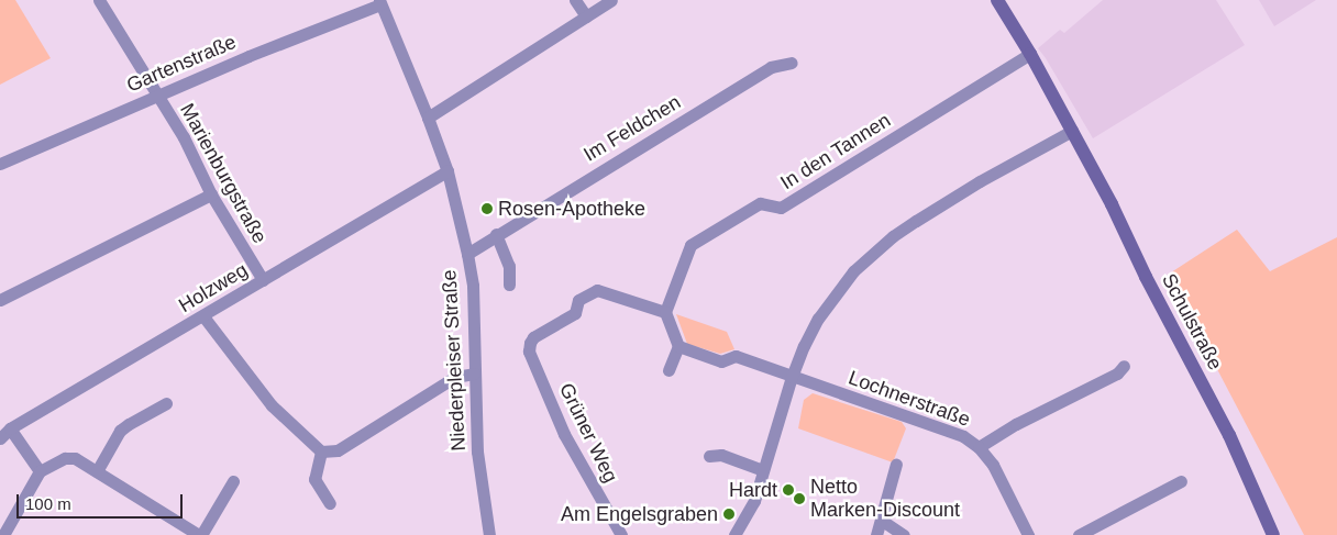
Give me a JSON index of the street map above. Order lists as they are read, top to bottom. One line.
{"streets":{"street":["Gartenstraße","Im Feldchen","In den Tannen","Marienburgstraße","Holzweg","Schulstraße","Niederpleiser Straße","Lochnerstraße","Grüner Weg"]},"crossings":[["Gartenstraße","Marienburgstraße"],["Gartenstraße","Niederpleiser Straße"],["Im Feldchen","Niederpleiser Straße"],["In den Tannen","Schulstraße"],["In den Tannen","Grüner Weg"],["Marienburgstraße","Holzweg"],["Holzweg","Niederpleiser Straße"]],"places":["Rosen-Apotheke","Hardt","Netto Marken-Discount","Am Engelsgraben"],"scale_bar":"100 m"}
